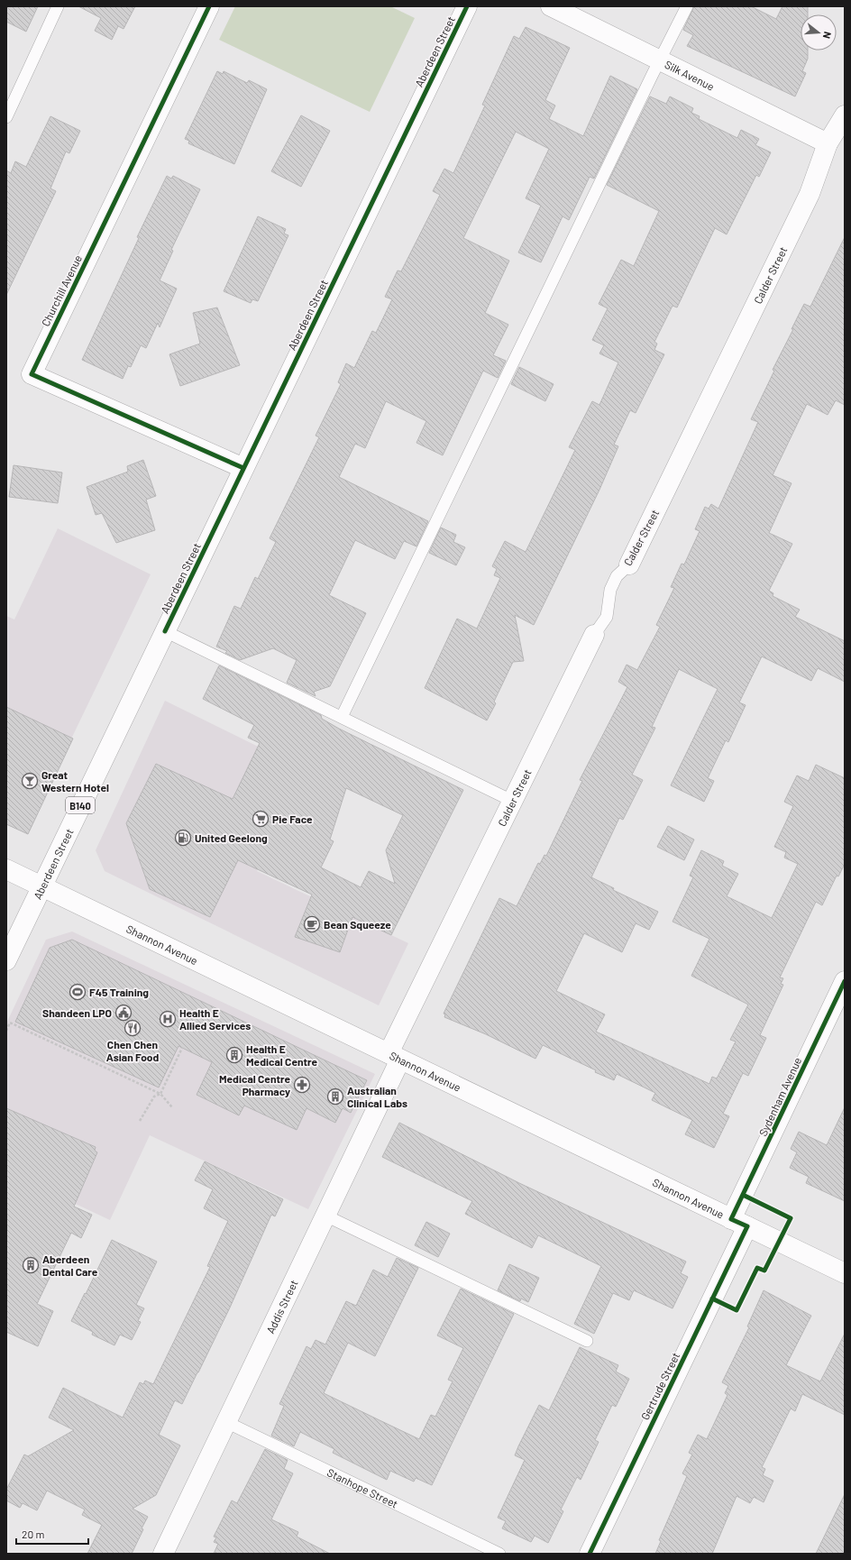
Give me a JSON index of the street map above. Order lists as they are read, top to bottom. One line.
{"streets":{"street":["Aberdeen Street","Silk Avenue","Calder Street","Churchill Avenue","B140","Shannon Avenue","Sydenham Avenue","Addis Street","Gertrude Street"],"lane":["Stanhope Street"]},"crossings":[["Aberdeen Street","Churchill Avenue"],["Aberdeen Street","Shannon Avenue"],["Silk Avenue","Calder Street"],["Calder Street","Shannon Avenue"],["Calder Street","Addis Street"],["Shannon Avenue","Sydenham Avenue"],["Shannon Avenue","Addis Street"],["Shannon Avenue","Gertrude Street"],["Sydenham Avenue","Gertrude Street"],["Addis Street","Stanhope Street"]],"places":{"bar":["Great Western Hotel"],"supermarket":["Pie Face"],"fuel station":["United Geelong"],"cafe":["Bean Squeeze"],"sports":["F45 Training"],"public building":["Shandeen LPO"],"hospital":["Health E Allied Services"],"restaurant":["Chen Chen Asian Food"],"building":["Health E Medical Centre","Australian Clinical Labs","Aberdeen Dental Care"],"pharmacy":["Medical Centre Pharmacy"]},"scale_bar":"20 m","north":"right"}
